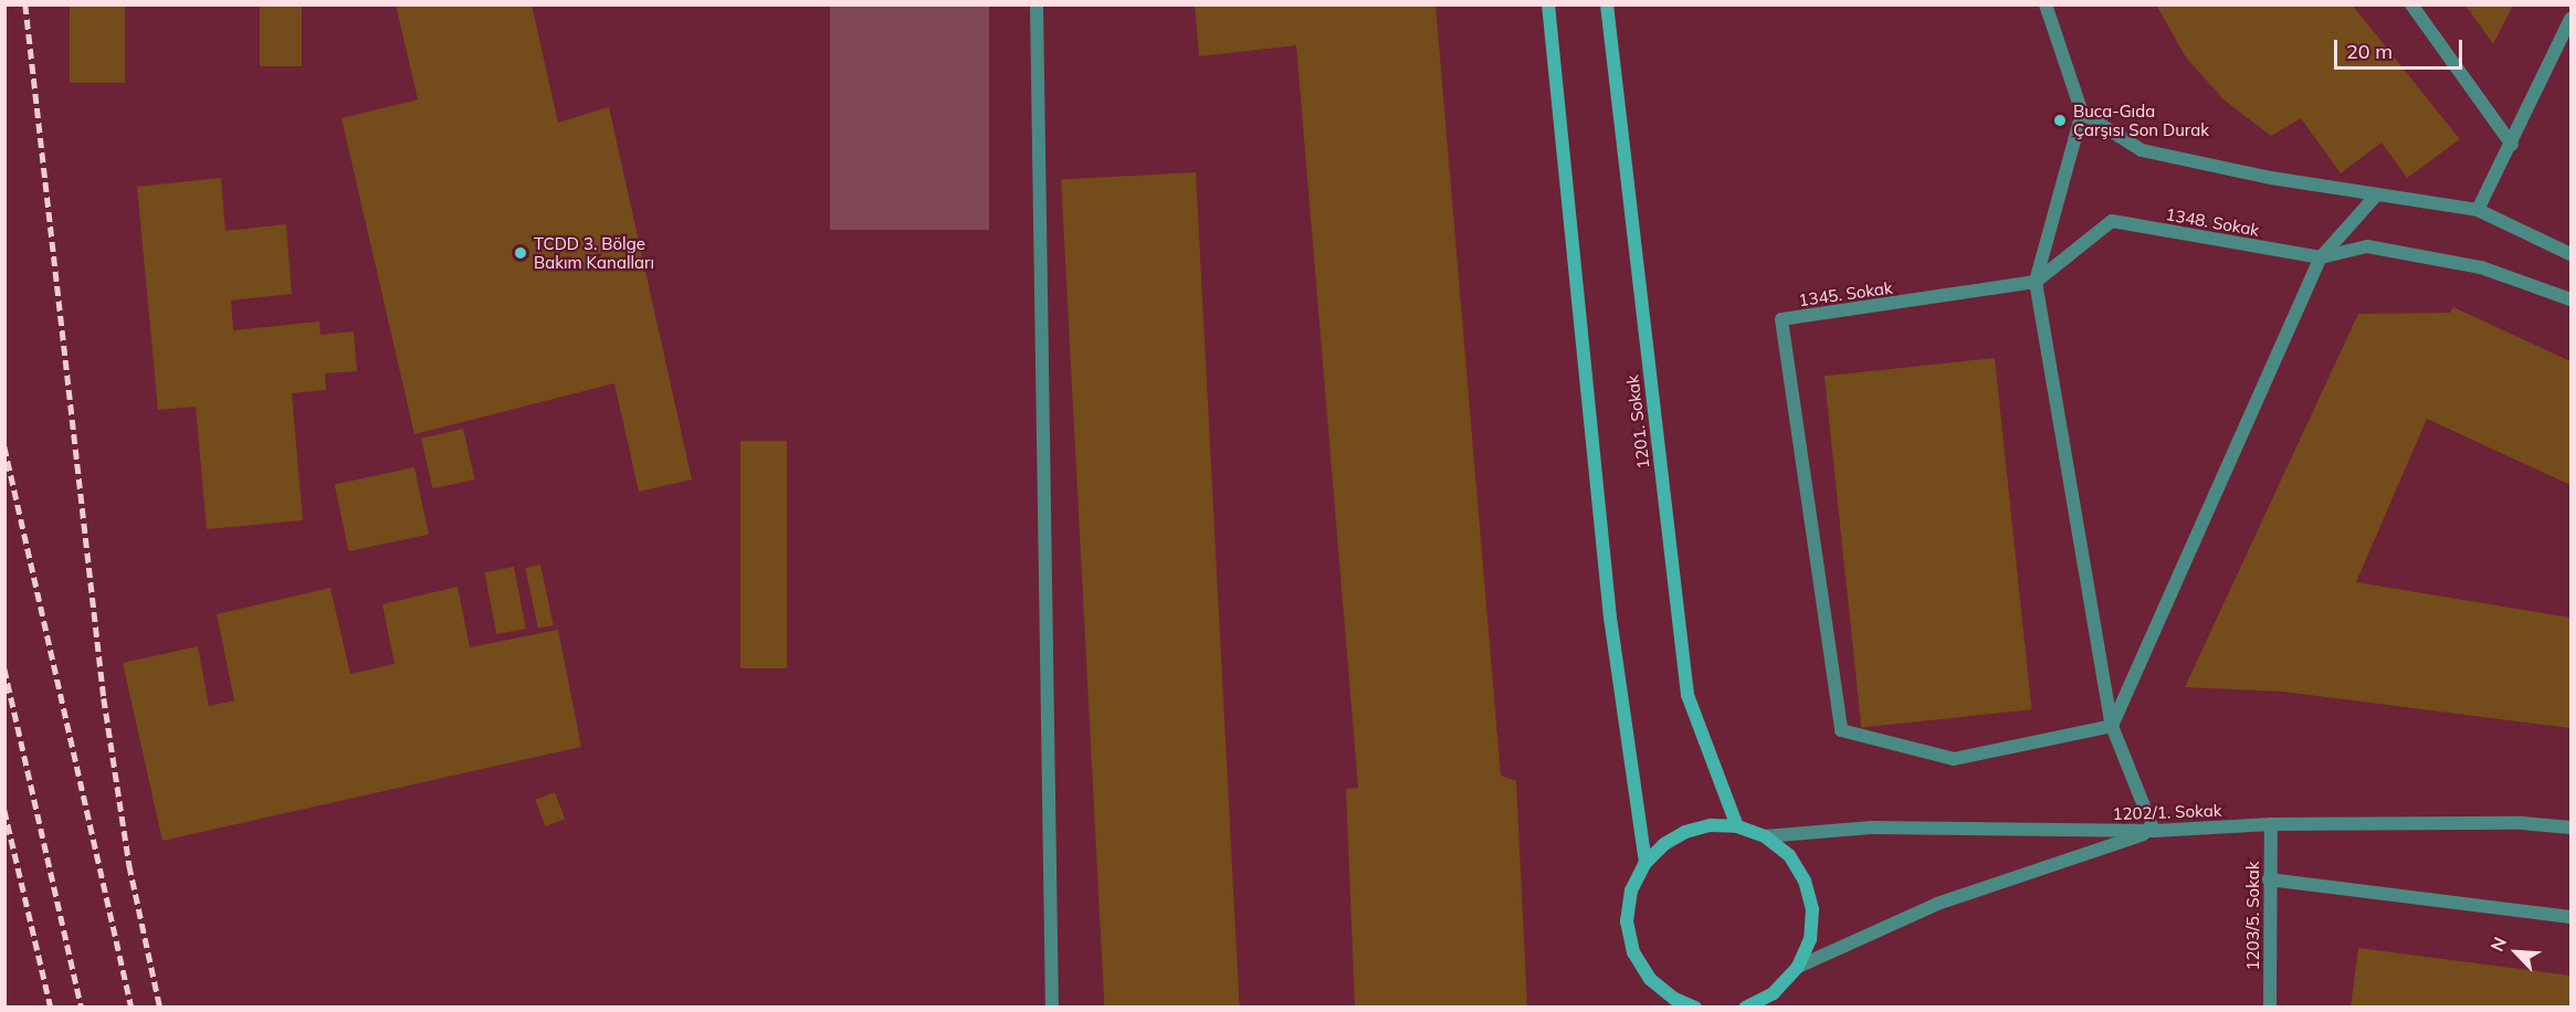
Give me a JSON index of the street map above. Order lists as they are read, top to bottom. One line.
{"streets":{"main road":["1201. Sokak"],"street":["1348. Sokak","1345. Sokak","1202/1. Sokak","1203/5. Sokak"]},"crossings":[["1348. Sokak","1345. Sokak"],["1202/1. Sokak","1203/5. Sokak"]],"places":["Buca-Gıda Çarşısı Son Durak","TCDD 3. Bölge Bakım Kanalları"],"scale_bar":"20 m","north":"top left"}
